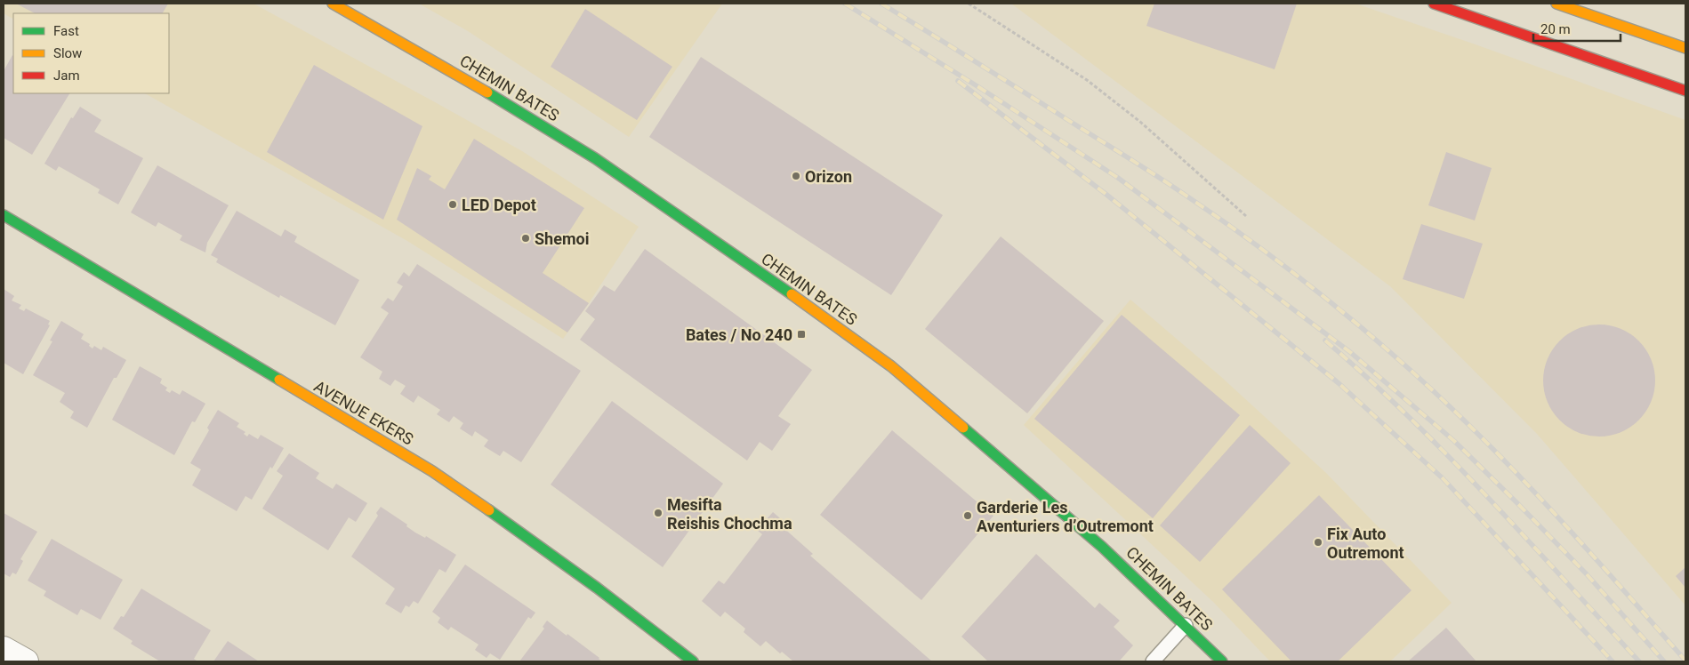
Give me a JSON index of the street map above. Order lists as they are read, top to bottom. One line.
{"streets":{"street":["CHEMIN BATES","AVENUE EKERS"]},"places":{"other":["Orizon","LED Depot","Shemoi","Mesifta Reishis Chochma","Garderie Les Aventuriers d’Outremont","Fix Auto Outremont"],"transit":["Bates / No 240"]},"legend":["Fast","Slow","Jam"],"scale_bar":"20 m"}
